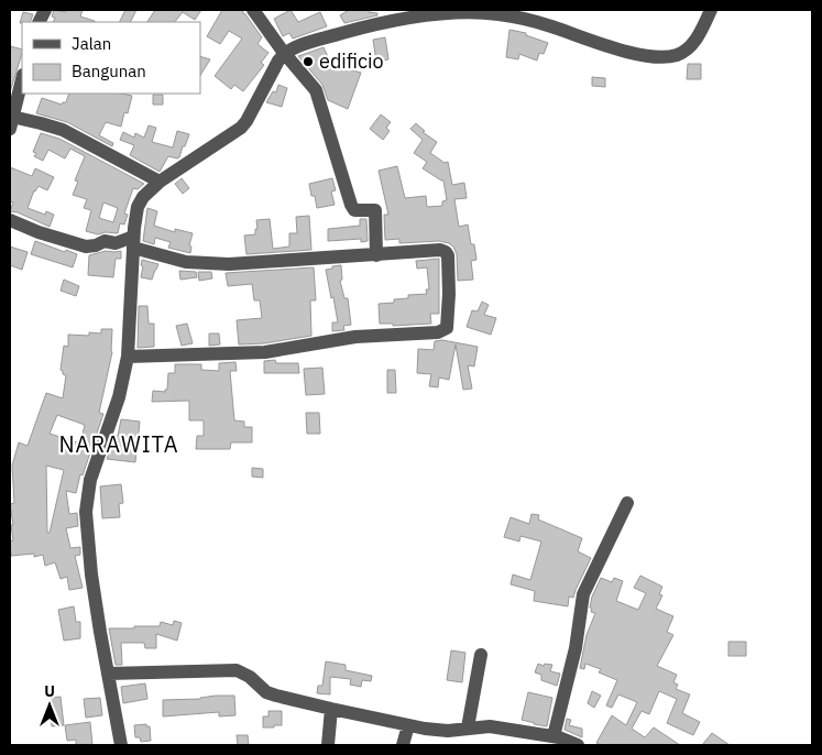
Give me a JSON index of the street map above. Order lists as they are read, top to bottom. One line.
{"districts":["NARAWITA"],"places":["edificio"],"legend":["Jalan","Bangunan"],"north":"top"}
